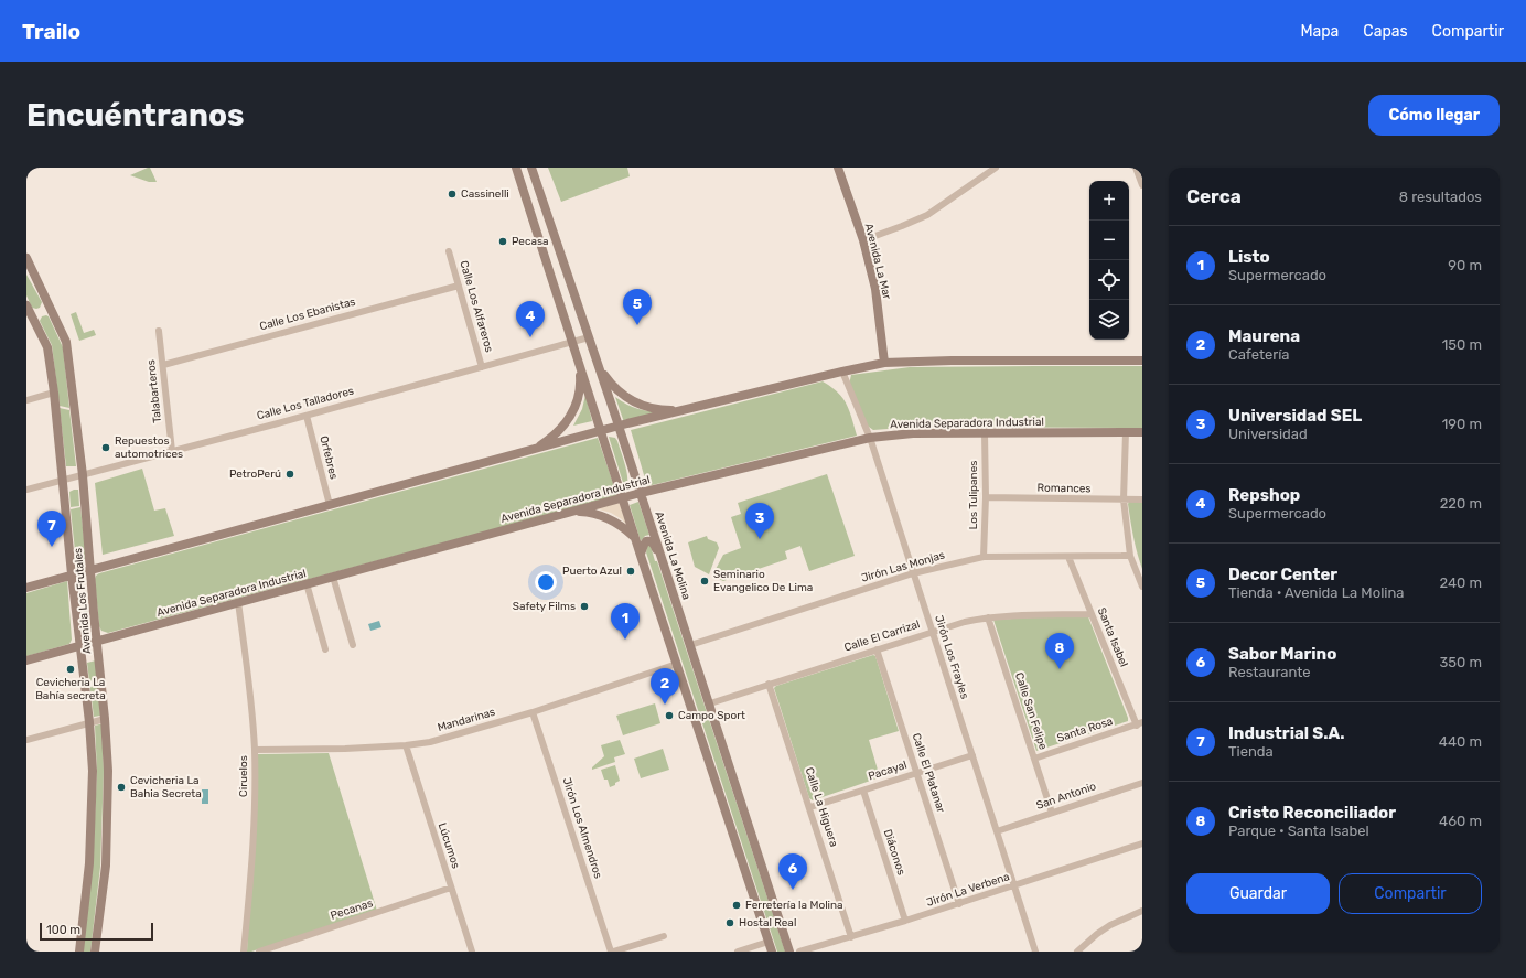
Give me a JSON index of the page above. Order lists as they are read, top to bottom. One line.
{"streets":{"main road":["Avenida La Mar","Avenida Separadora Industrial","Avenida La Molina","Avenida Los Frutales"],"street":["Calle Los Alfareros","Calle Los Ebanistas","Talabarteros","Calle Los Talladores","Orfebres","Romances","Los Tulipanes","Jirón Las Monjas","Calle El Carrizal","Santa Isabel","Jirón Los Frayles","Calle San Felipe","Mandarinas","Santa Rosa","Pacayal","Calle El Platanar","Ciruelos","San Antonio","Calle La Higuera","Jirón Los Almendros","Lúcumos","Diáconos","Jirón La Verbena","Pecanas"]},"crossings":[["Calle Los Alfareros","Calle Los Ebanistas"],["Calle Los Alfareros","Calle Los Talladores"],["Calle Los Ebanistas","Talabarteros"],["Talabarteros","Calle Los Talladores"],["Calle Los Talladores","Orfebres"],["Calle Los Talladores","Avenida La Molina"],["Calle Los Talladores","Avenida Los Frutales"],["Avenida Separadora Industrial","Los Tulipanes"],["Avenida Separadora Industrial","Avenida La Molina"],["Avenida Separadora Industrial","Avenida Los Frutales"],["Avenida Separadora Industrial","Jirón Los Frayles"],["Avenida Separadora Industrial","Ciruelos"],["Romances","Los Tulipanes"],["Los Tulipanes","Jirón Las Monjas"],["Avenida La Molina","Jirón Las Monjas"],["Avenida La Molina","Calle El Carrizal"],["Jirón Las Monjas","Santa Isabel"],["Jirón Las Monjas","Jirón Los Frayles"],["Calle El Carrizal","Santa Isabel"],["Calle El Carrizal","Jirón Los Frayles"],["Calle El Carrizal","Calle San Felipe"],["Calle El Carrizal","Calle El Platanar"],["Calle El Carrizal","Calle La Higuera"],["Santa Isabel","Santa Rosa"],["Jirón Los Frayles","Pacayal"],["Jirón Los Frayles","San Antonio"],["Jirón Los Frayles","Jirón La Verbena"],["Calle San Felipe","Santa Rosa"],["Calle San Felipe","San Antonio"],["Mandarinas","Ciruelos"],["Mandarinas","Jirón Los Almendros"],["Mandarinas","Lúcumos"],["Pacayal","Calle El Platanar"],["Pacayal","Calle La Higuera"],["Pacayal","Diáconos"],["Calle El Platanar","Jirón La Verbena"],["Calle La Higuera","Jirón La Verbena"],["Lúcumos","Pecanas"],["Diáconos","Jirón La Verbena"]],"places":["Cassinelli","Pecasa","Repuestos automotrices","PetroPerú","Puerto Azul","Seminario Evangelico De Lima","Safety Films","Cevicheria La Bahía secreta","Campo Sport","Cevicheria La Bahia Secreta","Ferretería la Molina","Hostal Real"],"scale_bar":"100 m","page":{"header":"Trailo","nav":["Mapa","Capas","Compartir"],"buttons":["Cómo llegar",["Guardar","Compartir"]],"title":"Encuéntranos","heading":["Cerca","8 resultados"],"map_buttons":["+","−"],"list":[{"mark":"1","name":"Listo","note":"Supermercado","value":"90 m"},{"mark":"2","name":"Maurena","note":"Cafetería","value":"150 m"},{"mark":"3","name":"Universidad SEL","note":"Universidad","value":"190 m"},{"mark":"4","name":"Repshop","note":"Supermercado","value":"220 m"},{"mark":"5","name":"Decor Center","note":"Tienda · Avenida La Molina","value":"240 m"},{"mark":"6","name":"Sabor Marino","note":"Restaurante","value":"350 m"},{"mark":"7","name":"Industrial S.A.","note":"Tienda","value":"440 m"},{"mark":"8","name":"Cristo Reconciliador","note":"Parque · Santa Isabel","value":"460 m"}],"pins":["5","4","3","7","1","8","2","6"],"scale":"100 m"}}
